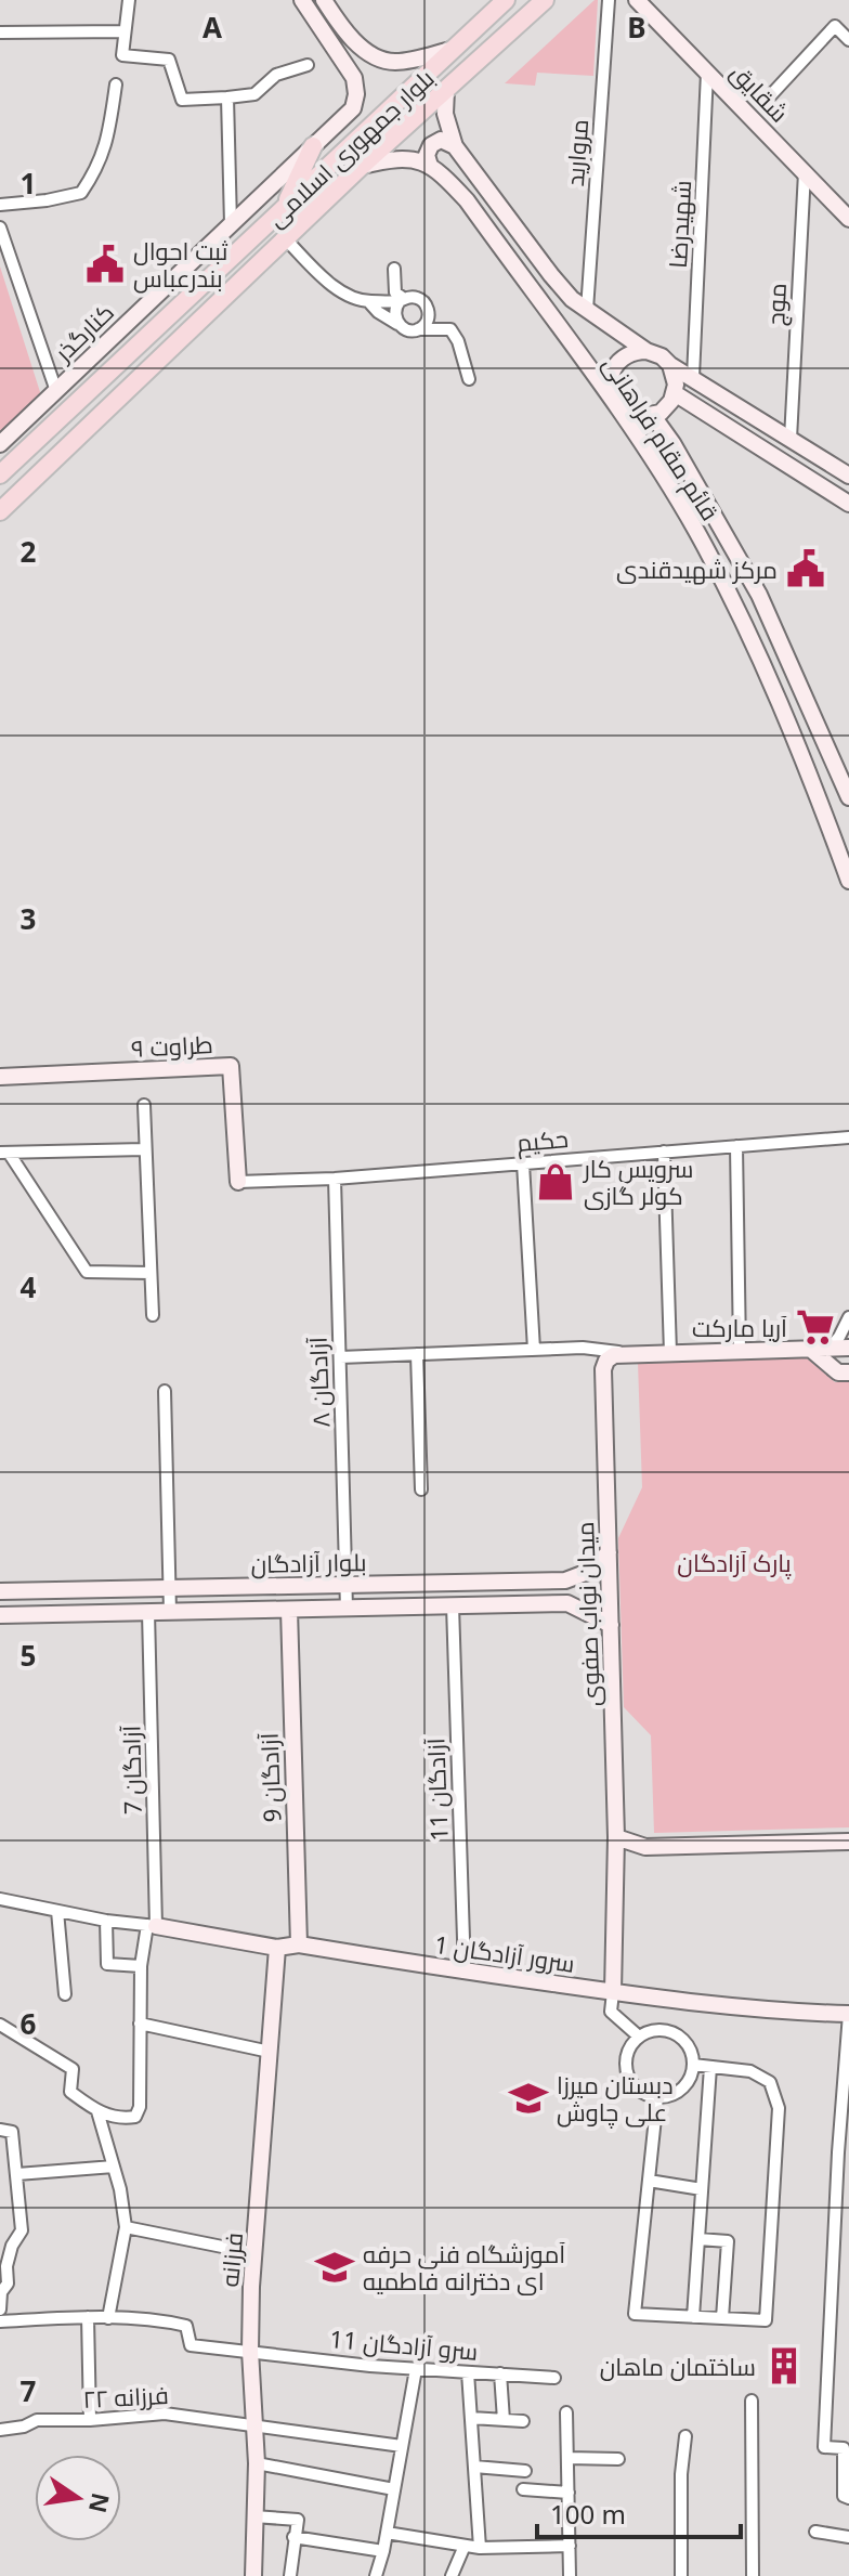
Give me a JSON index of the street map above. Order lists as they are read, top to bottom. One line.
{"streets":{"main road":["بلوار جمهوری اسلامی"],"street":["شقایق","مروارید","شهیدرضا","موج","کنارگذر","قائم مقام فراهانی","طراوت ۹","حکیم","آزادگان ۸","بلوار آزادگان","میدان نواب صفوی","آزادگان 7","آزادگان 9","آزادگان 11","سرور آزادگان 1","فرزانه","سرو آزادگان 11","فرزانه ۲۲"]},"crossings":[["شقایق","شهیدرضا"],["شقایق","موج"],["بلوار جمهوری اسلامی","قائم مقام فراهانی"],["مروارید","قائم مقام فراهانی"],["شهیدرضا","قائم مقام فراهانی"],["موج","قائم مقام فراهانی"],["طراوت ۹","حکیم"],["حکیم","آزادگان ۸"],["آزادگان ۸","بلوار آزادگان"],["بلوار آزادگان","میدان نواب صفوی"],["بلوار آزادگان","آزادگان 7"],["بلوار آزادگان","آزادگان 9"],["بلوار آزادگان","آزادگان 11"],["میدان نواب صفوی","سرور آزادگان 1"],["آزادگان 7","سرور آزادگان 1"],["آزادگان 9","سرور آزادگان 1"],["آزادگان 11","سرور آزادگان 1"],["سرور آزادگان 1","فرزانه"],["فرزانه","سرو آزادگان 11"],["فرزانه","فرزانه ۲۲"]],"parks":["پارک آزادگان"],"places":{"public building":["ثبت احوال بندرعباس","مرکز شهیدقندی"],"shop":["سرویس کار کولر گازی"],"supermarket":["آریا مارکت"],"school or university":["دبستان میرزا علی چاوش","آموزشگاه فنی حرفه ای دخترانه فاطمیه"],"building":["ساختمان ماهان"]},"scale_bar":"100 m","north":"right","grid":{"columns":["A","B"],"rows":["1","2","3","4","5","6","7"]}}
